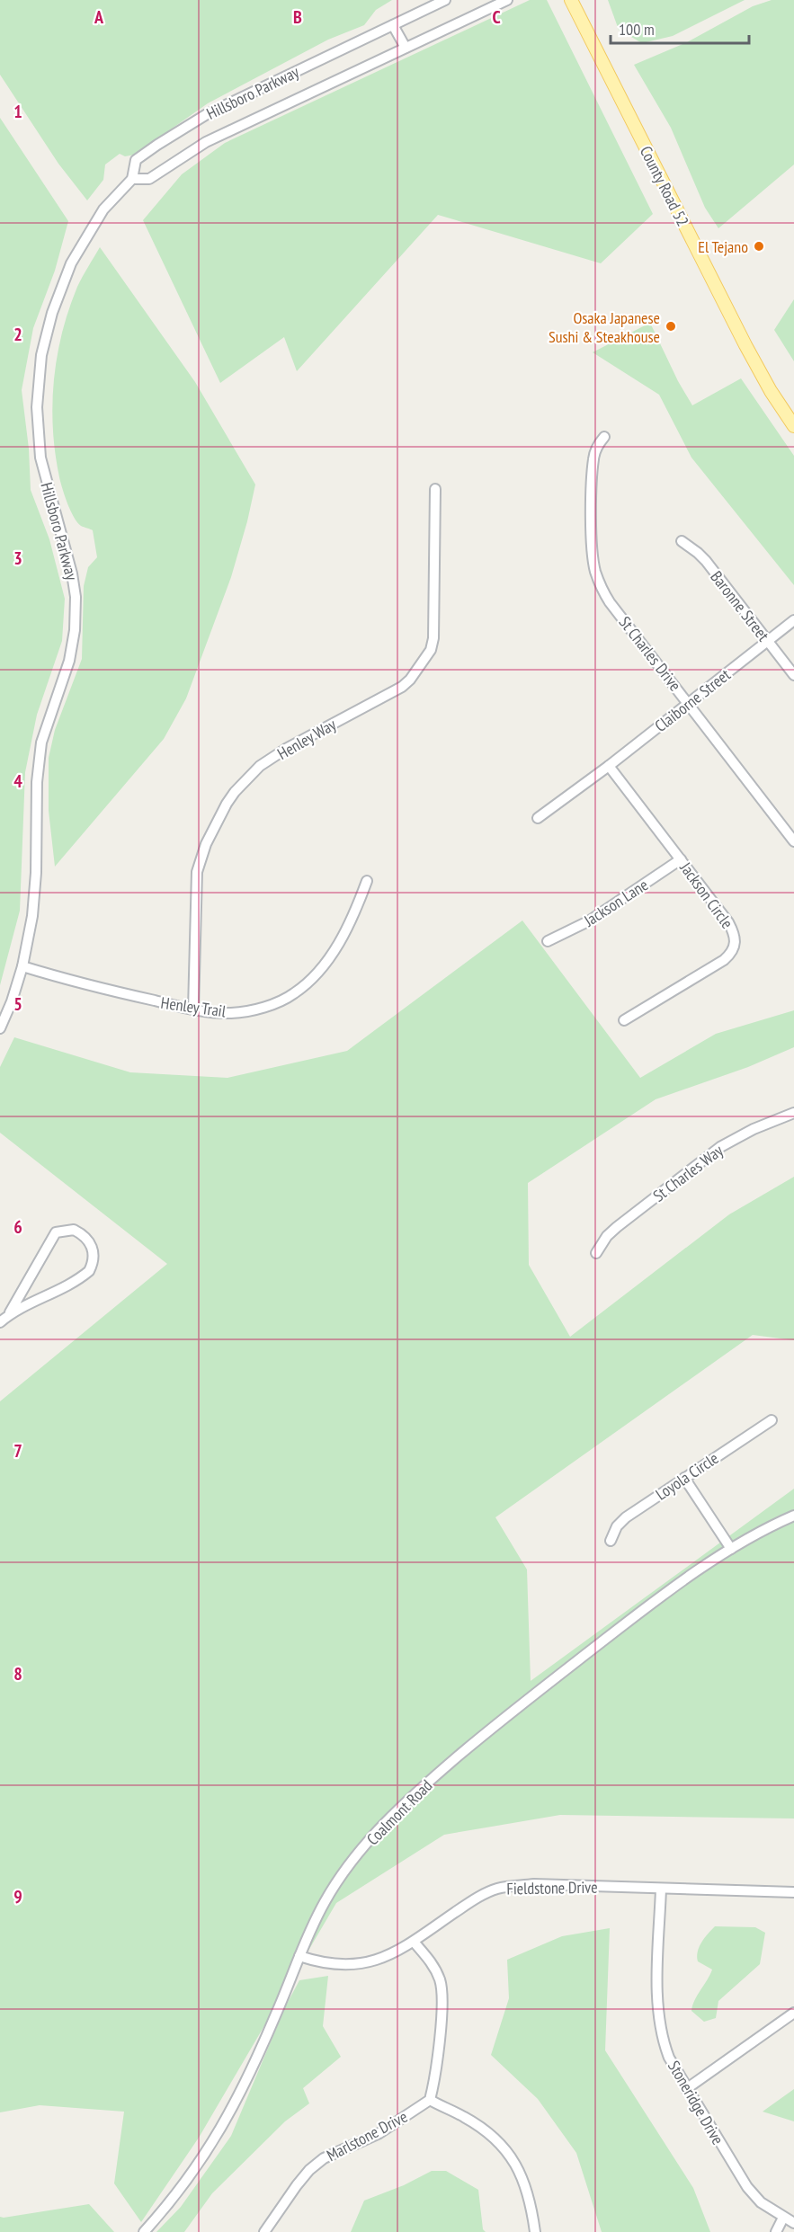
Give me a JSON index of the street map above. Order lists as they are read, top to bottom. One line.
{"streets":{"main road":["County Road 52"],"street":["Hillsboro Parkway","Baronne Street","St Charles Drive","Claiborne Street","Henley Way","Jackson Circle","Jackson Lane","Henley Trail","St Charles Way","Loyola Circle","Coalmont Road","Fieldstone Drive","Stoneridge Drive","Marlstone Drive"]},"crossings":[["Hillsboro Parkway","Henley Trail"],["Baronne Street","Claiborne Street"],["St Charles Drive","Claiborne Street"],["Claiborne Street","Jackson Circle"],["Henley Way","Henley Trail"],["Jackson Circle","Jackson Lane"],["Coalmont Road","Fieldstone Drive"],["Fieldstone Drive","Stoneridge Drive"]],"places":["El Tejano","Osaka Japanese Sushi & Steakhouse"],"scale_bar":"100 m","grid":{"columns":["A","B","C"],"rows":["1","2","3","4","5","6","7","8","9"]}}
